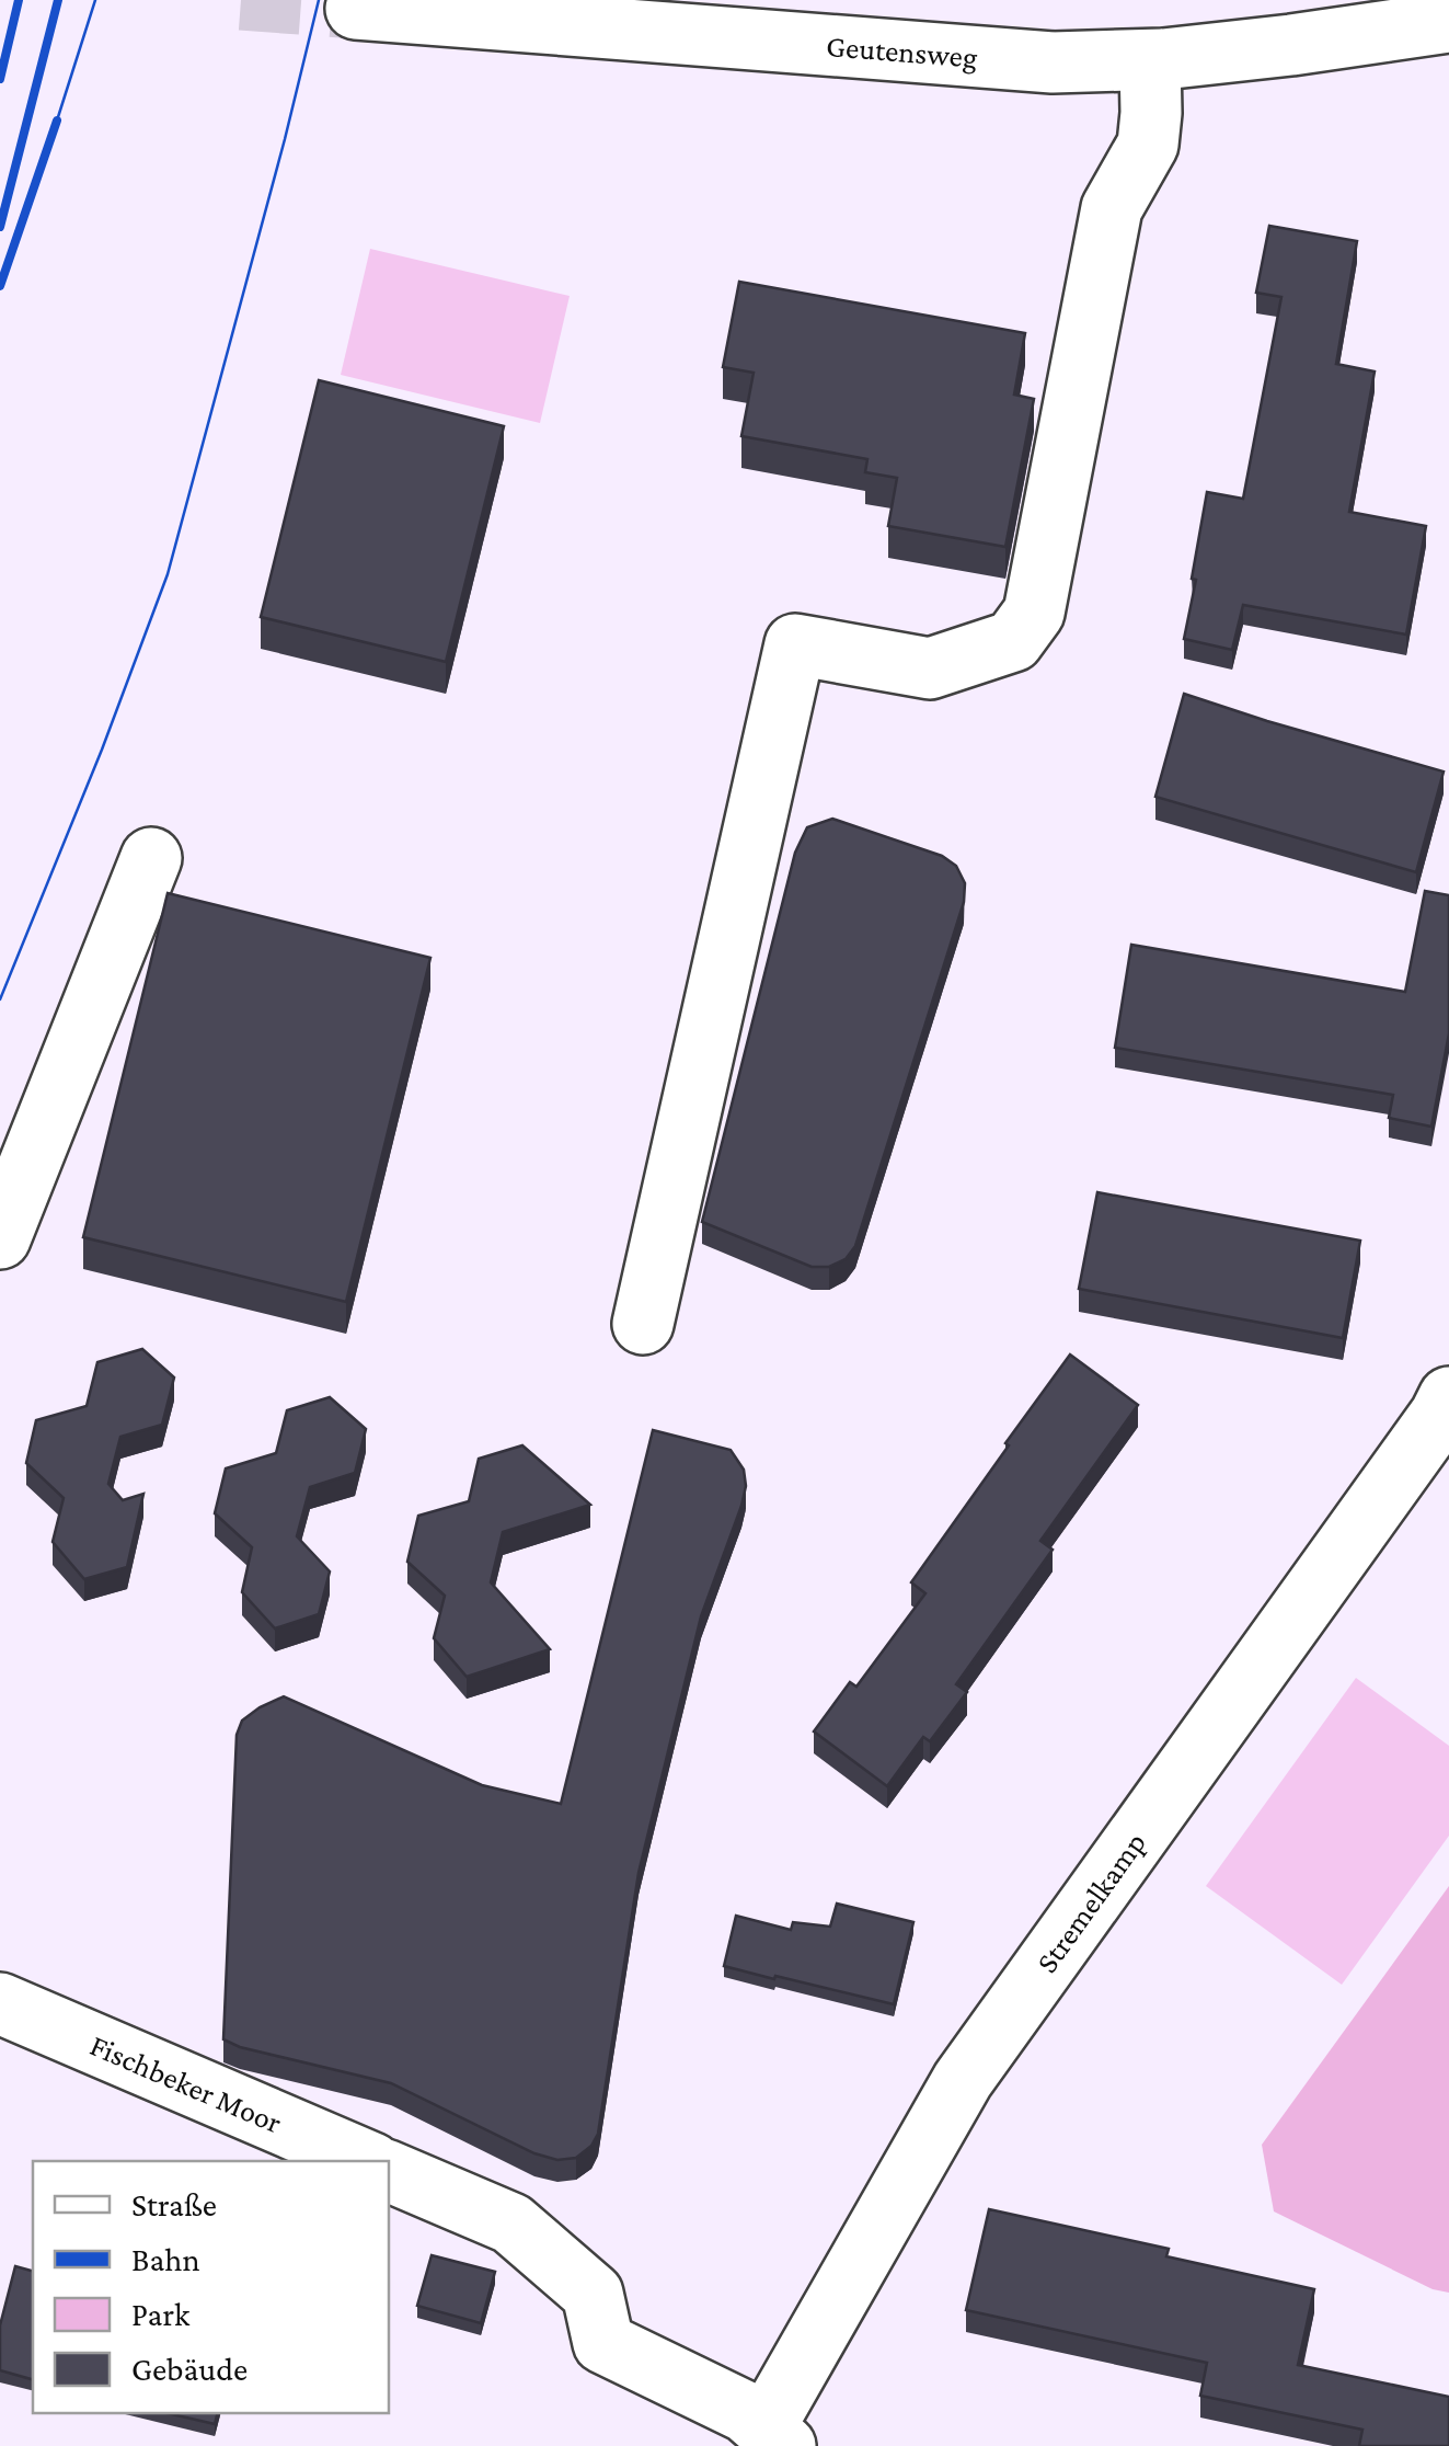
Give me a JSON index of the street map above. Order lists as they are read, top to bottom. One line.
{"streets":{"street":["Geutensweg","Stremelkamp","Fischbeker Moor"]},"legend":["Straße","Bahn","Park","Gebäude"]}
